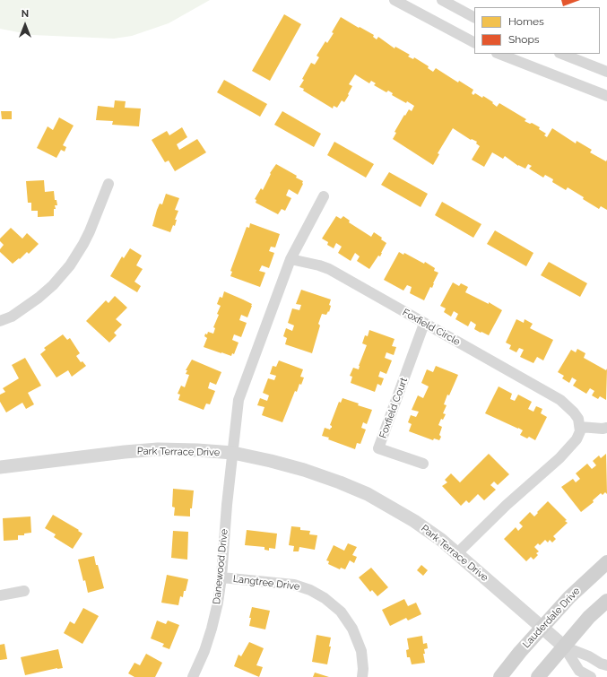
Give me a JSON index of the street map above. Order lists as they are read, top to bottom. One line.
{"streets":{"main road":["Lauderdale Drive"],"street":["Foxfield Circle","Foxfield Court","Park Terrace Drive","Danewood Drive","Langtree Drive"]},"crossings":[["Foxfield Circle","Foxfield Court"],["Park Terrace Drive","Danewood Drive"],["Park Terrace Drive","Lauderdale Drive"],["Danewood Drive","Langtree Drive"]],"legend":["Homes","Shops"],"north":"top"}
